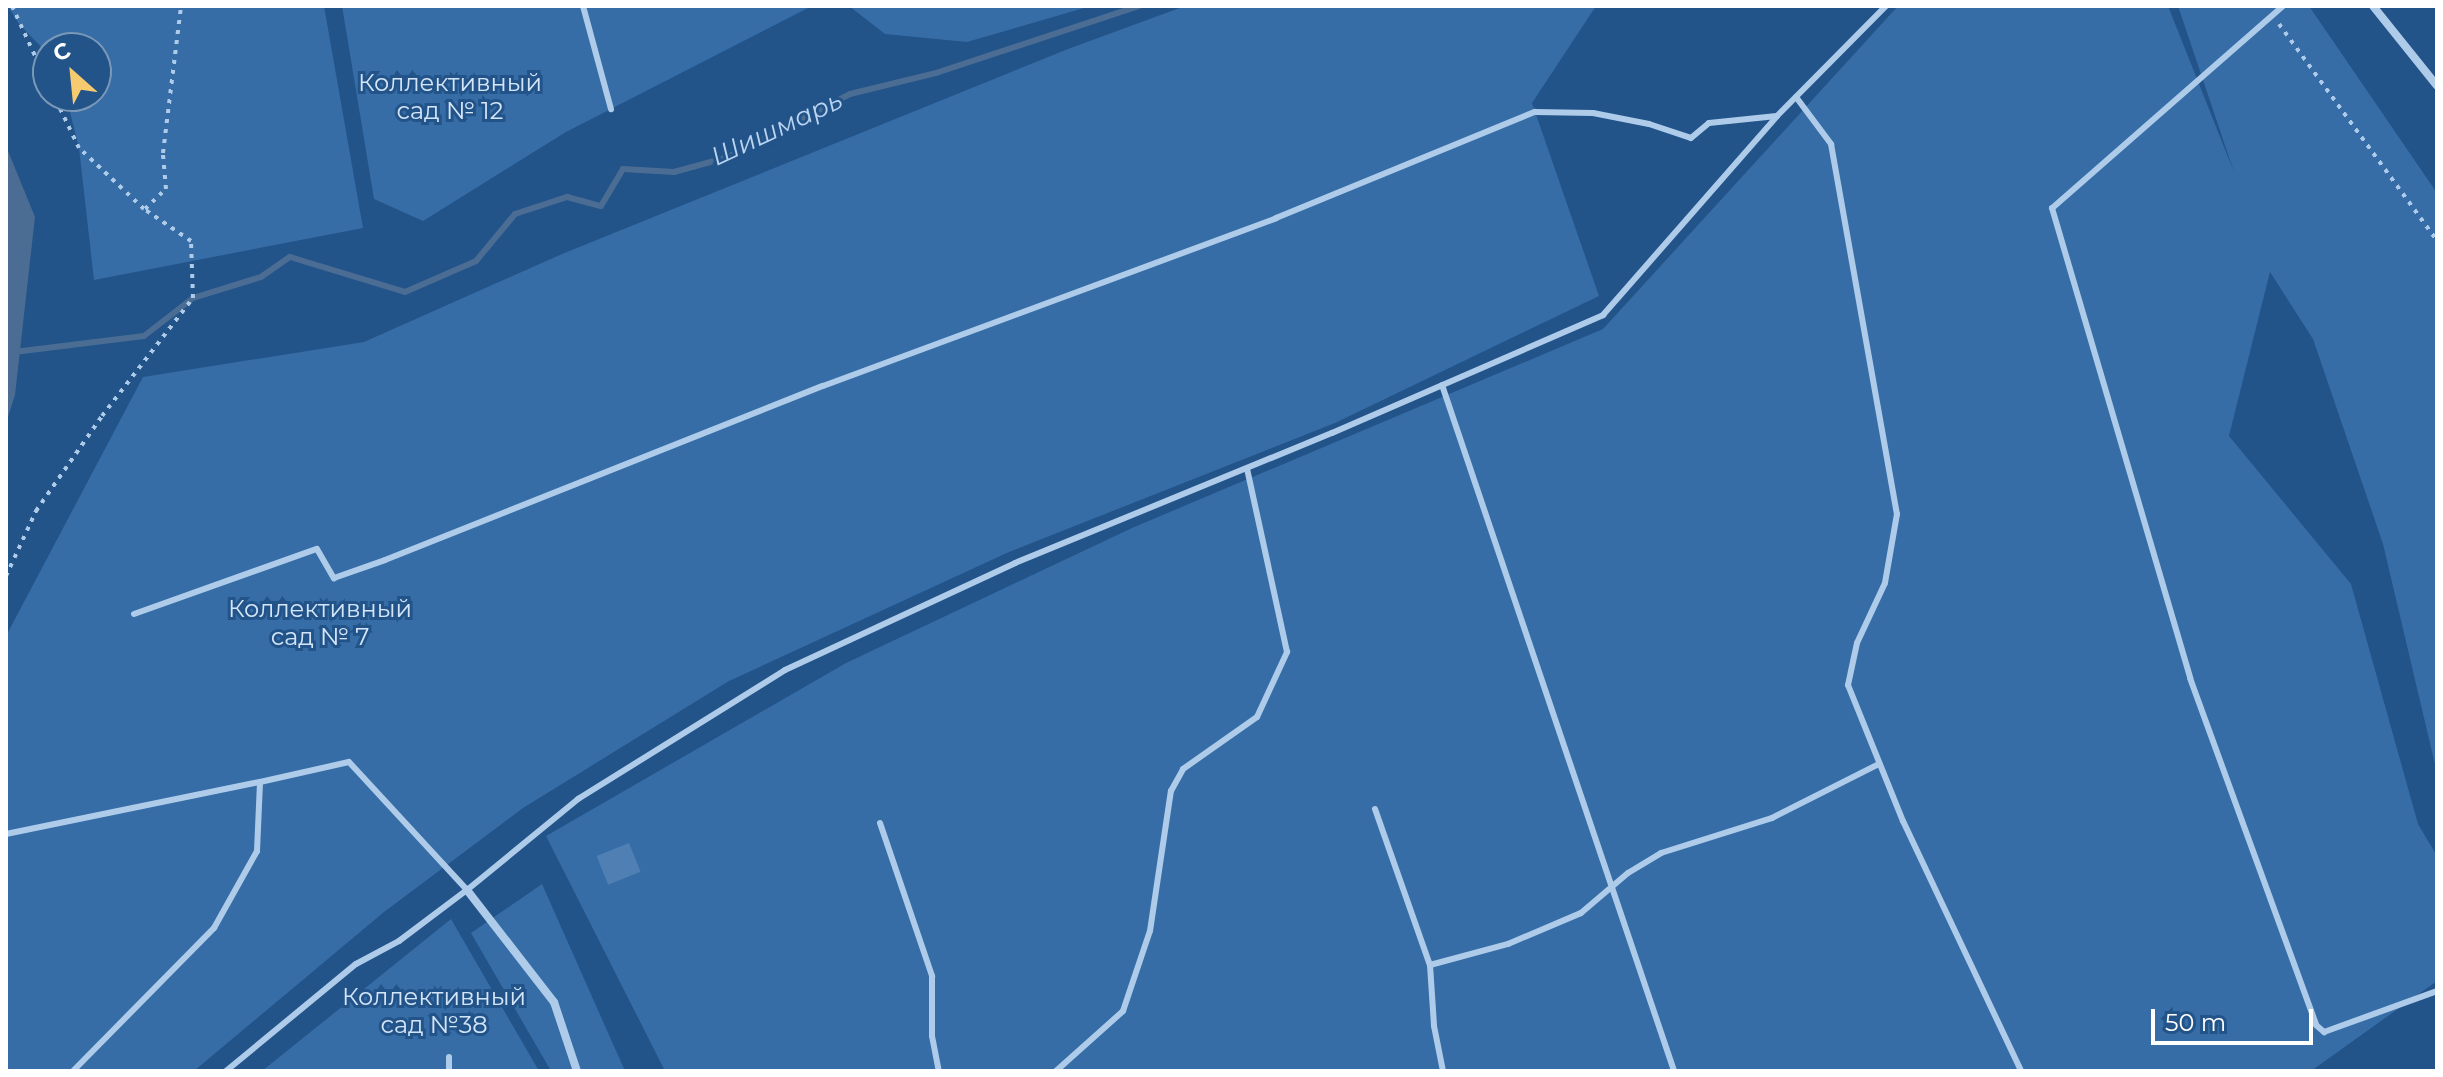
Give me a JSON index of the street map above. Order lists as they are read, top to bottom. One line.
{"water":["Шишмарь"],"parks":["Коллективный сад № 12","Коллективный сад № 7","Коллективный сад №38"],"scale_bar":"50 m","north":"top left"}
